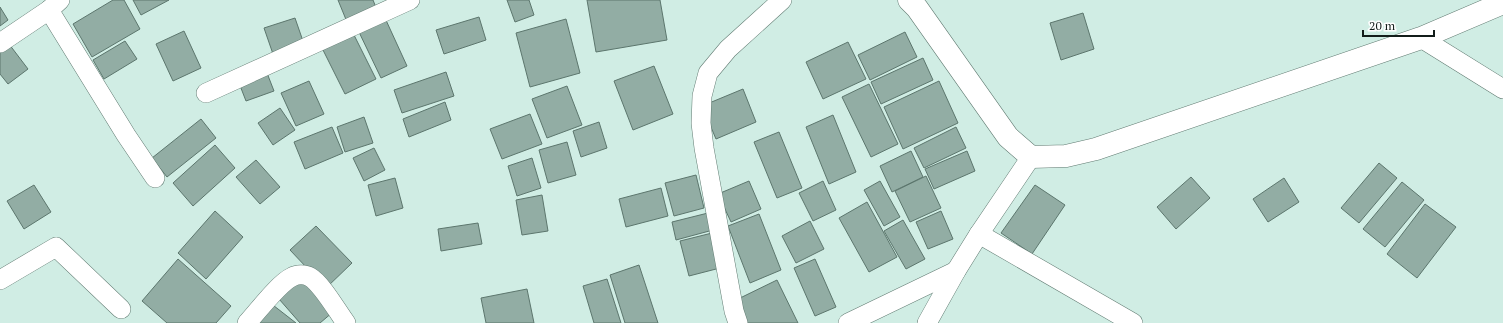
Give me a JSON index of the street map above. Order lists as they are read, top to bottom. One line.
{"scale_bar":"20 m"}
